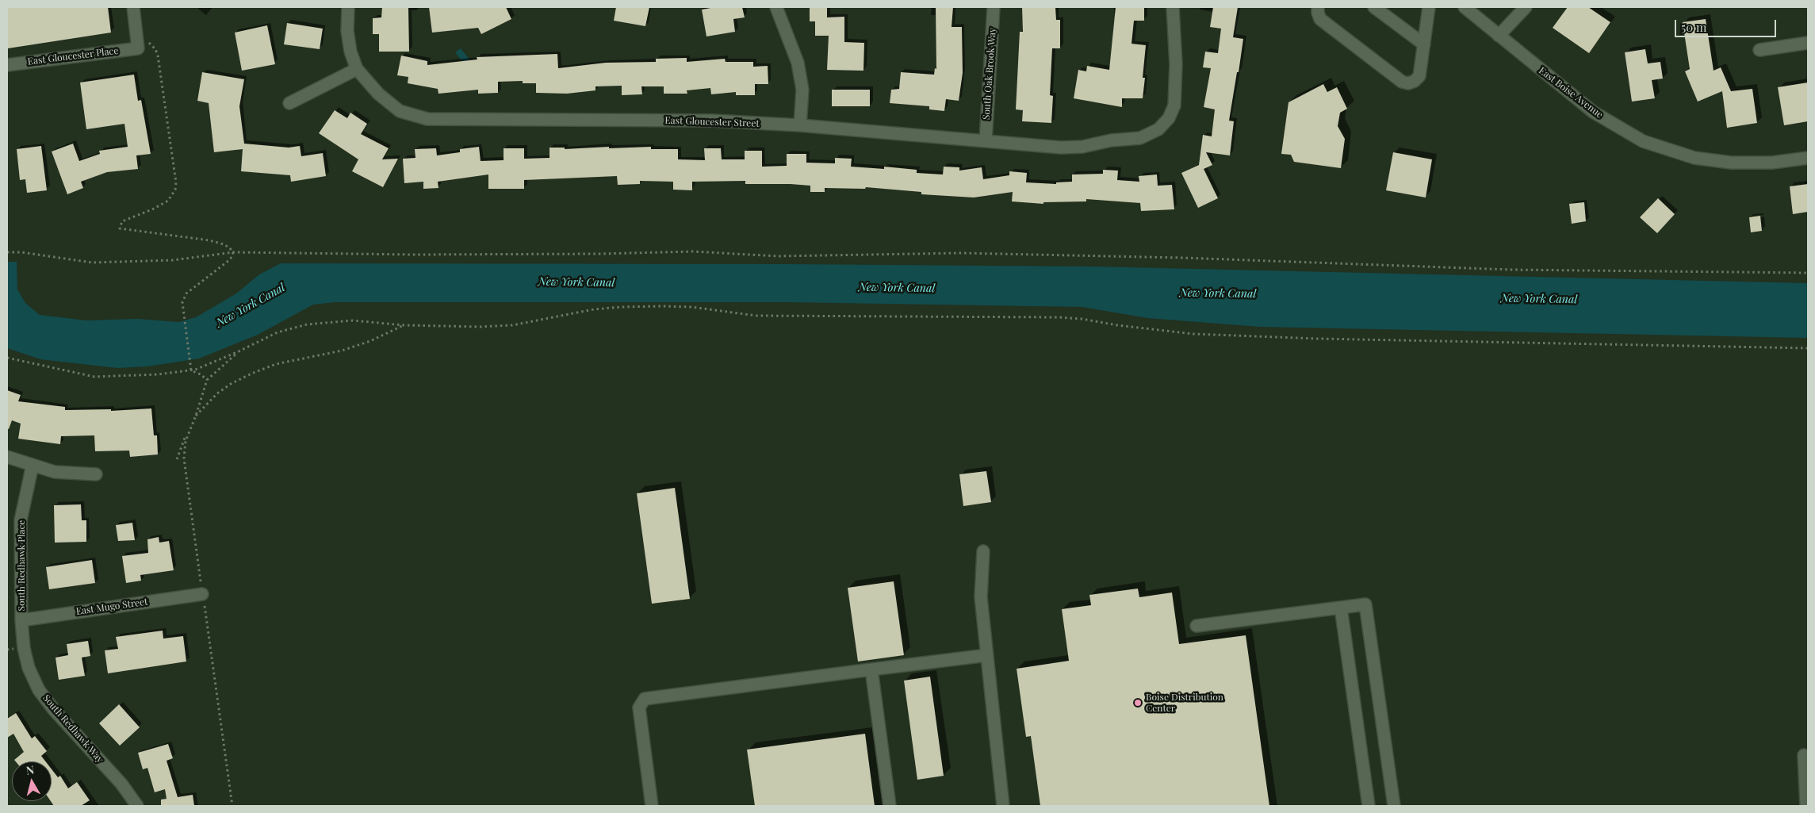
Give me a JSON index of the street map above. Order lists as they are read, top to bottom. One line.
{"streets":{"street":["East Gloucester Place","South Oak Brook Way","East Boise Avenue","East Gloucester Street","South Redhawk Place","East Mugo Street","South Redhawk Way"]},"crossings":[["South Oak Brook Way","East Gloucester Street"],["South Redhawk Place","East Mugo Street"],["South Redhawk Place","South Redhawk Way"],["East Mugo Street","South Redhawk Way"]],"water":["New York Canal"],"places":["Boise Distribution Center"],"scale_bar":"50 m","north":"top"}
